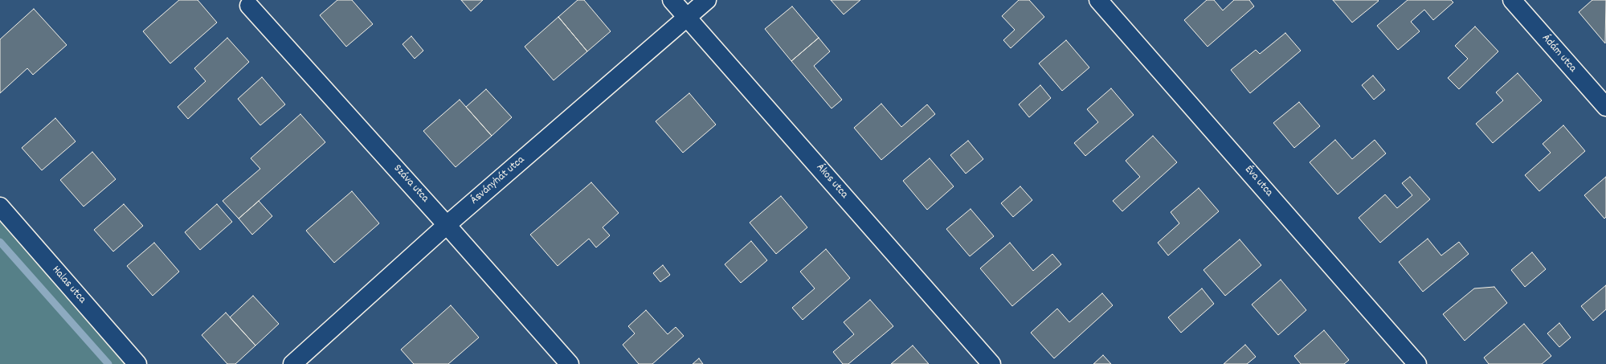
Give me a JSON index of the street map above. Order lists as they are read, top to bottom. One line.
{"streets":{"street":["Ádám utca","Ásványhát utca","Ákos utca","Éva utca","Száva utca","Halas utca"]},"crossings":[["Ásványhát utca","Ákos utca"],["Ásványhát utca","Száva utca"]]}
